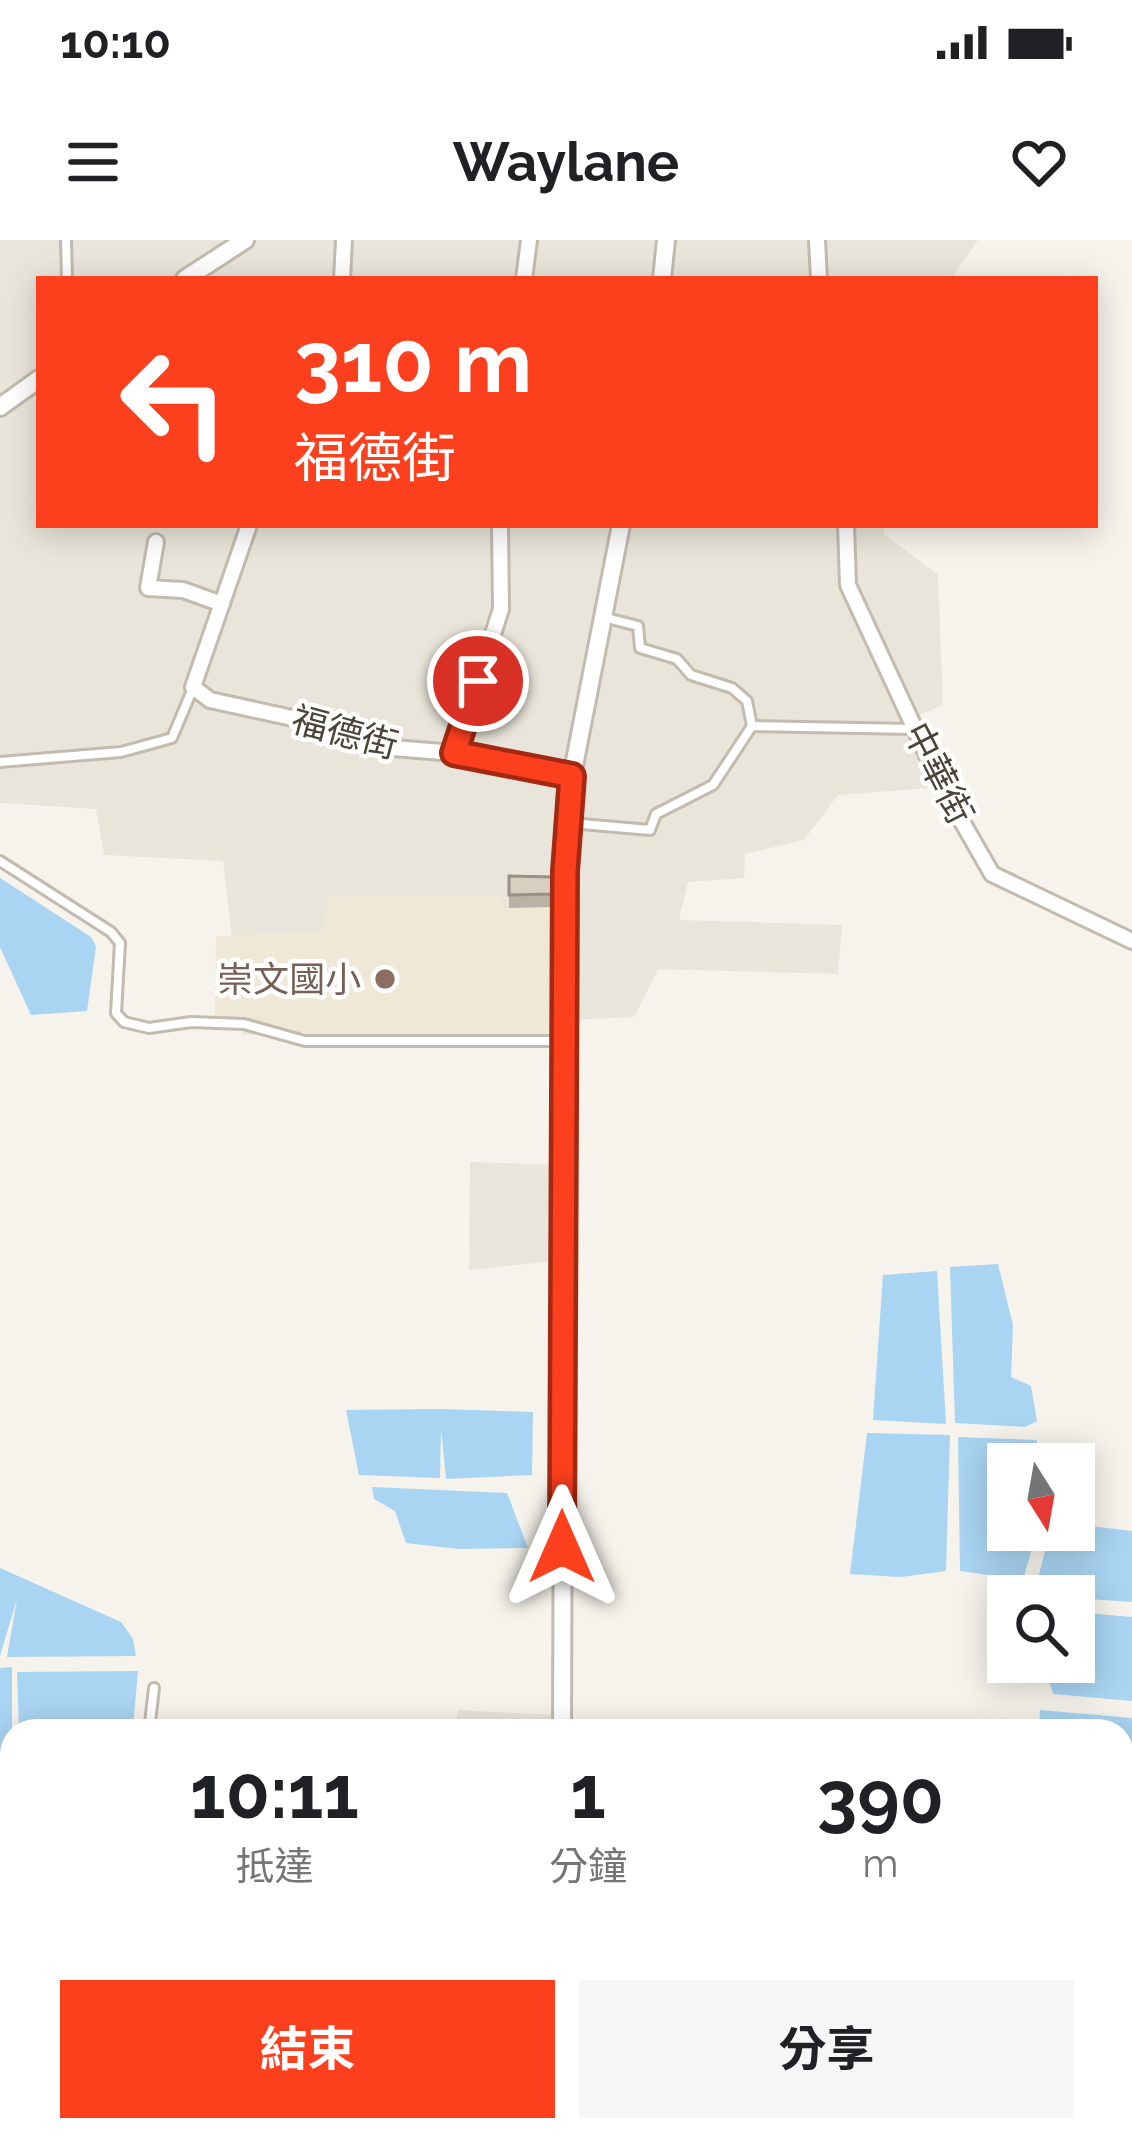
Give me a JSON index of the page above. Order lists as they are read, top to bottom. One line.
{"streets":{"street":["福德街","中華街"]},"places":["崇文國小"],"north":"bottom","page":{"status":"10:10","header":"Waylane","turn":["310 m","福德街"],"eta":["10:11","抵達","1","分鐘","390","m"],"buttons":["結束","分享"]}}
